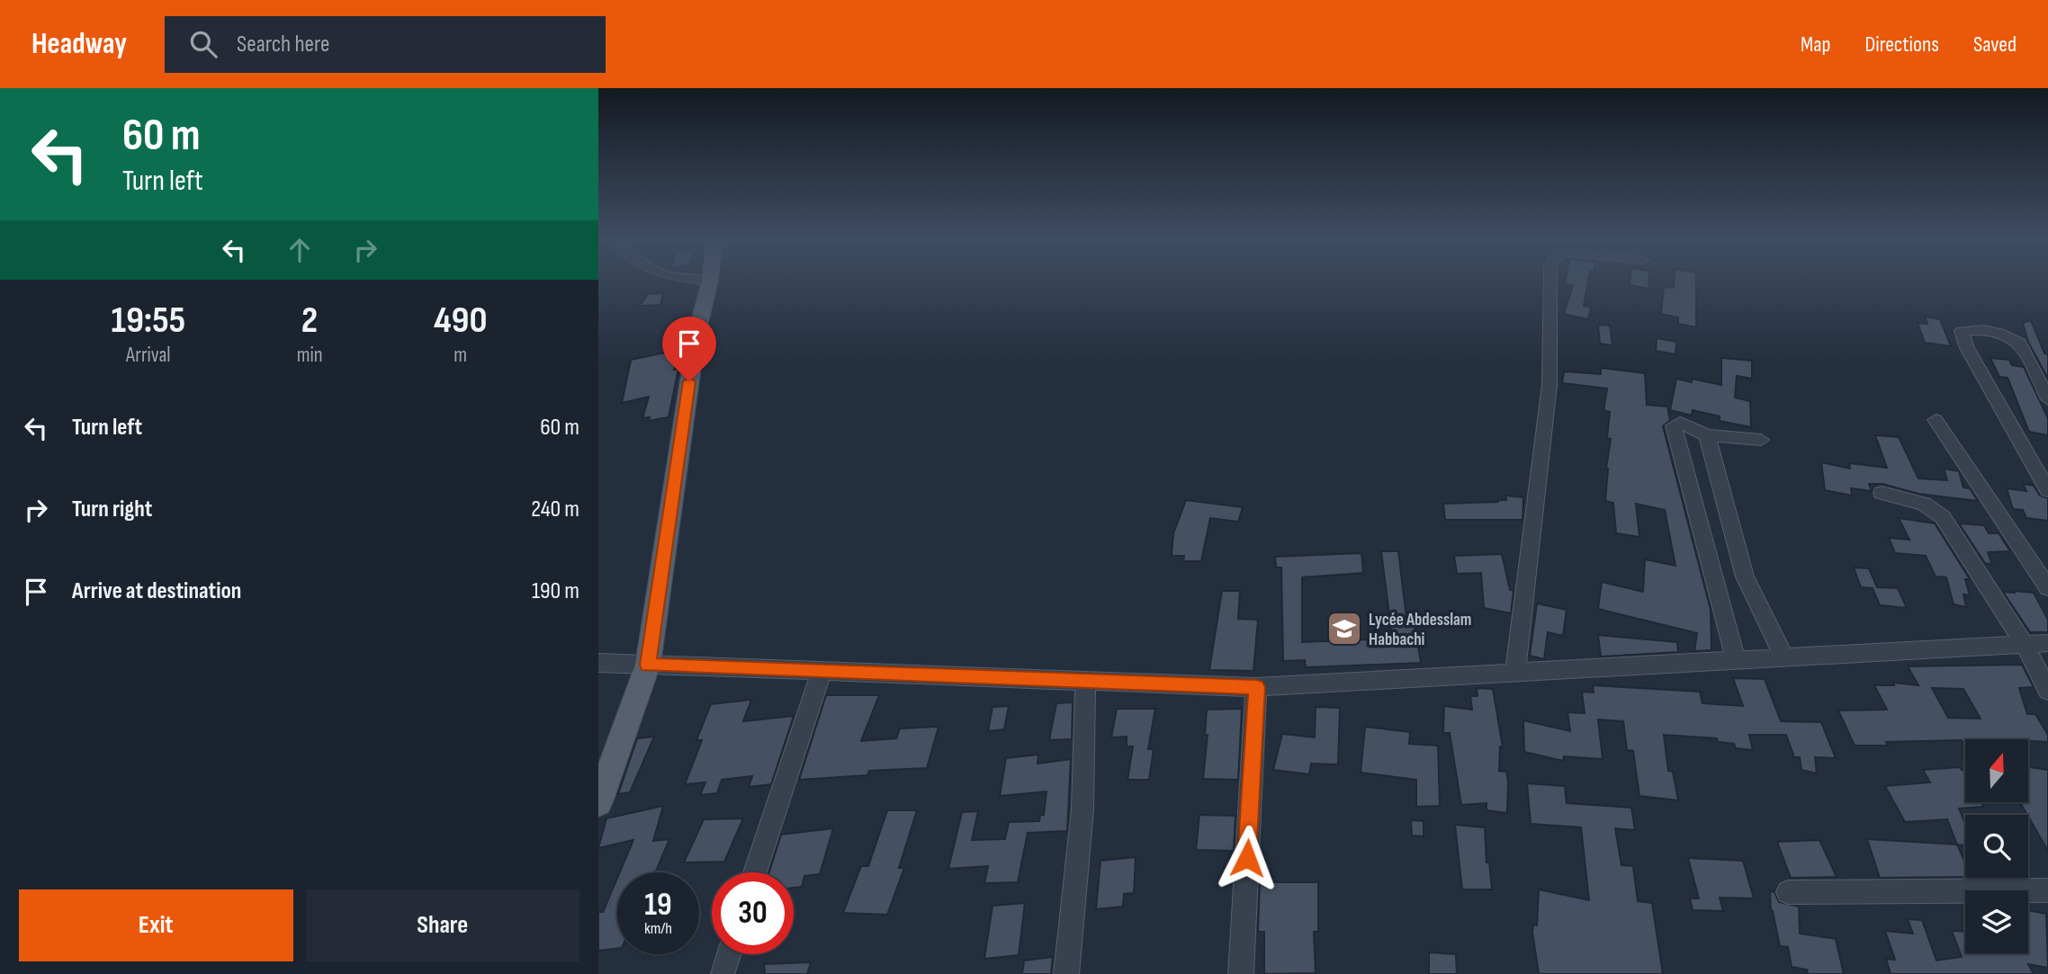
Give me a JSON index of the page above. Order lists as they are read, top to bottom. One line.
{"places":{"school or university":["Lycée Abdesslam Habbachi"]},"north":"top","page":{"header":"Headway","search":"Search here","nav":["Map","Directions","Saved"],"turn":["60 m","Turn left"],"eta":["19:55","Arrival","2","min","490","m"],"list":[{"name":"Turn left","value":"60 m"},{"name":"Turn right","value":"240 m"},{"name":"Arrive at destination","value":"190 m"}],"speed":"19 km/h","limit":"30","buttons":["Exit","Share"]}}
